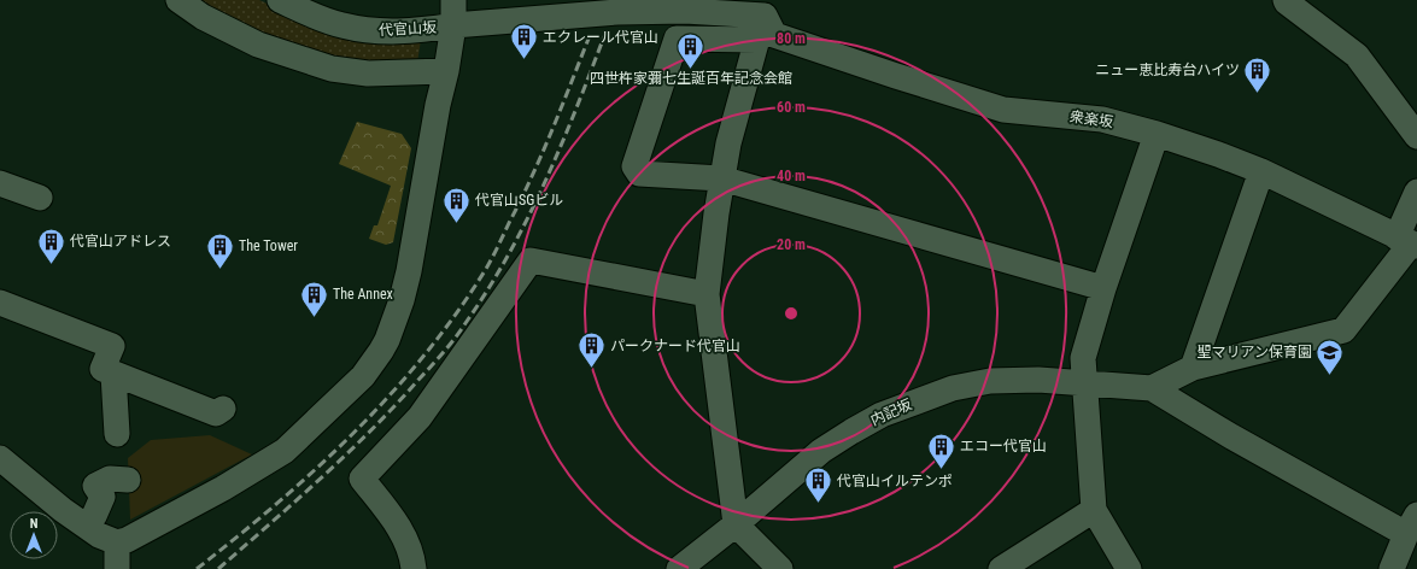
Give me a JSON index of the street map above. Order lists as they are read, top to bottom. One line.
{"streets":{"street":["代官山坂","衆楽坂","内記坂"]},"crossings":[["代官山坂","衆楽坂"]],"places":{"building":["エクレール代官山","四世杵家彌七生誕百年記念会館","ニュー恵比寿台ハイツ","代官山SGビル","代官山アドレス","The Tower","The Annex","パークナード代官山","エコー代官山","代官山イルテンポ"],"school or university":["聖マリアン保育園"]},"north":"top","rings":["80 m","60 m","40 m","20 m"]}
